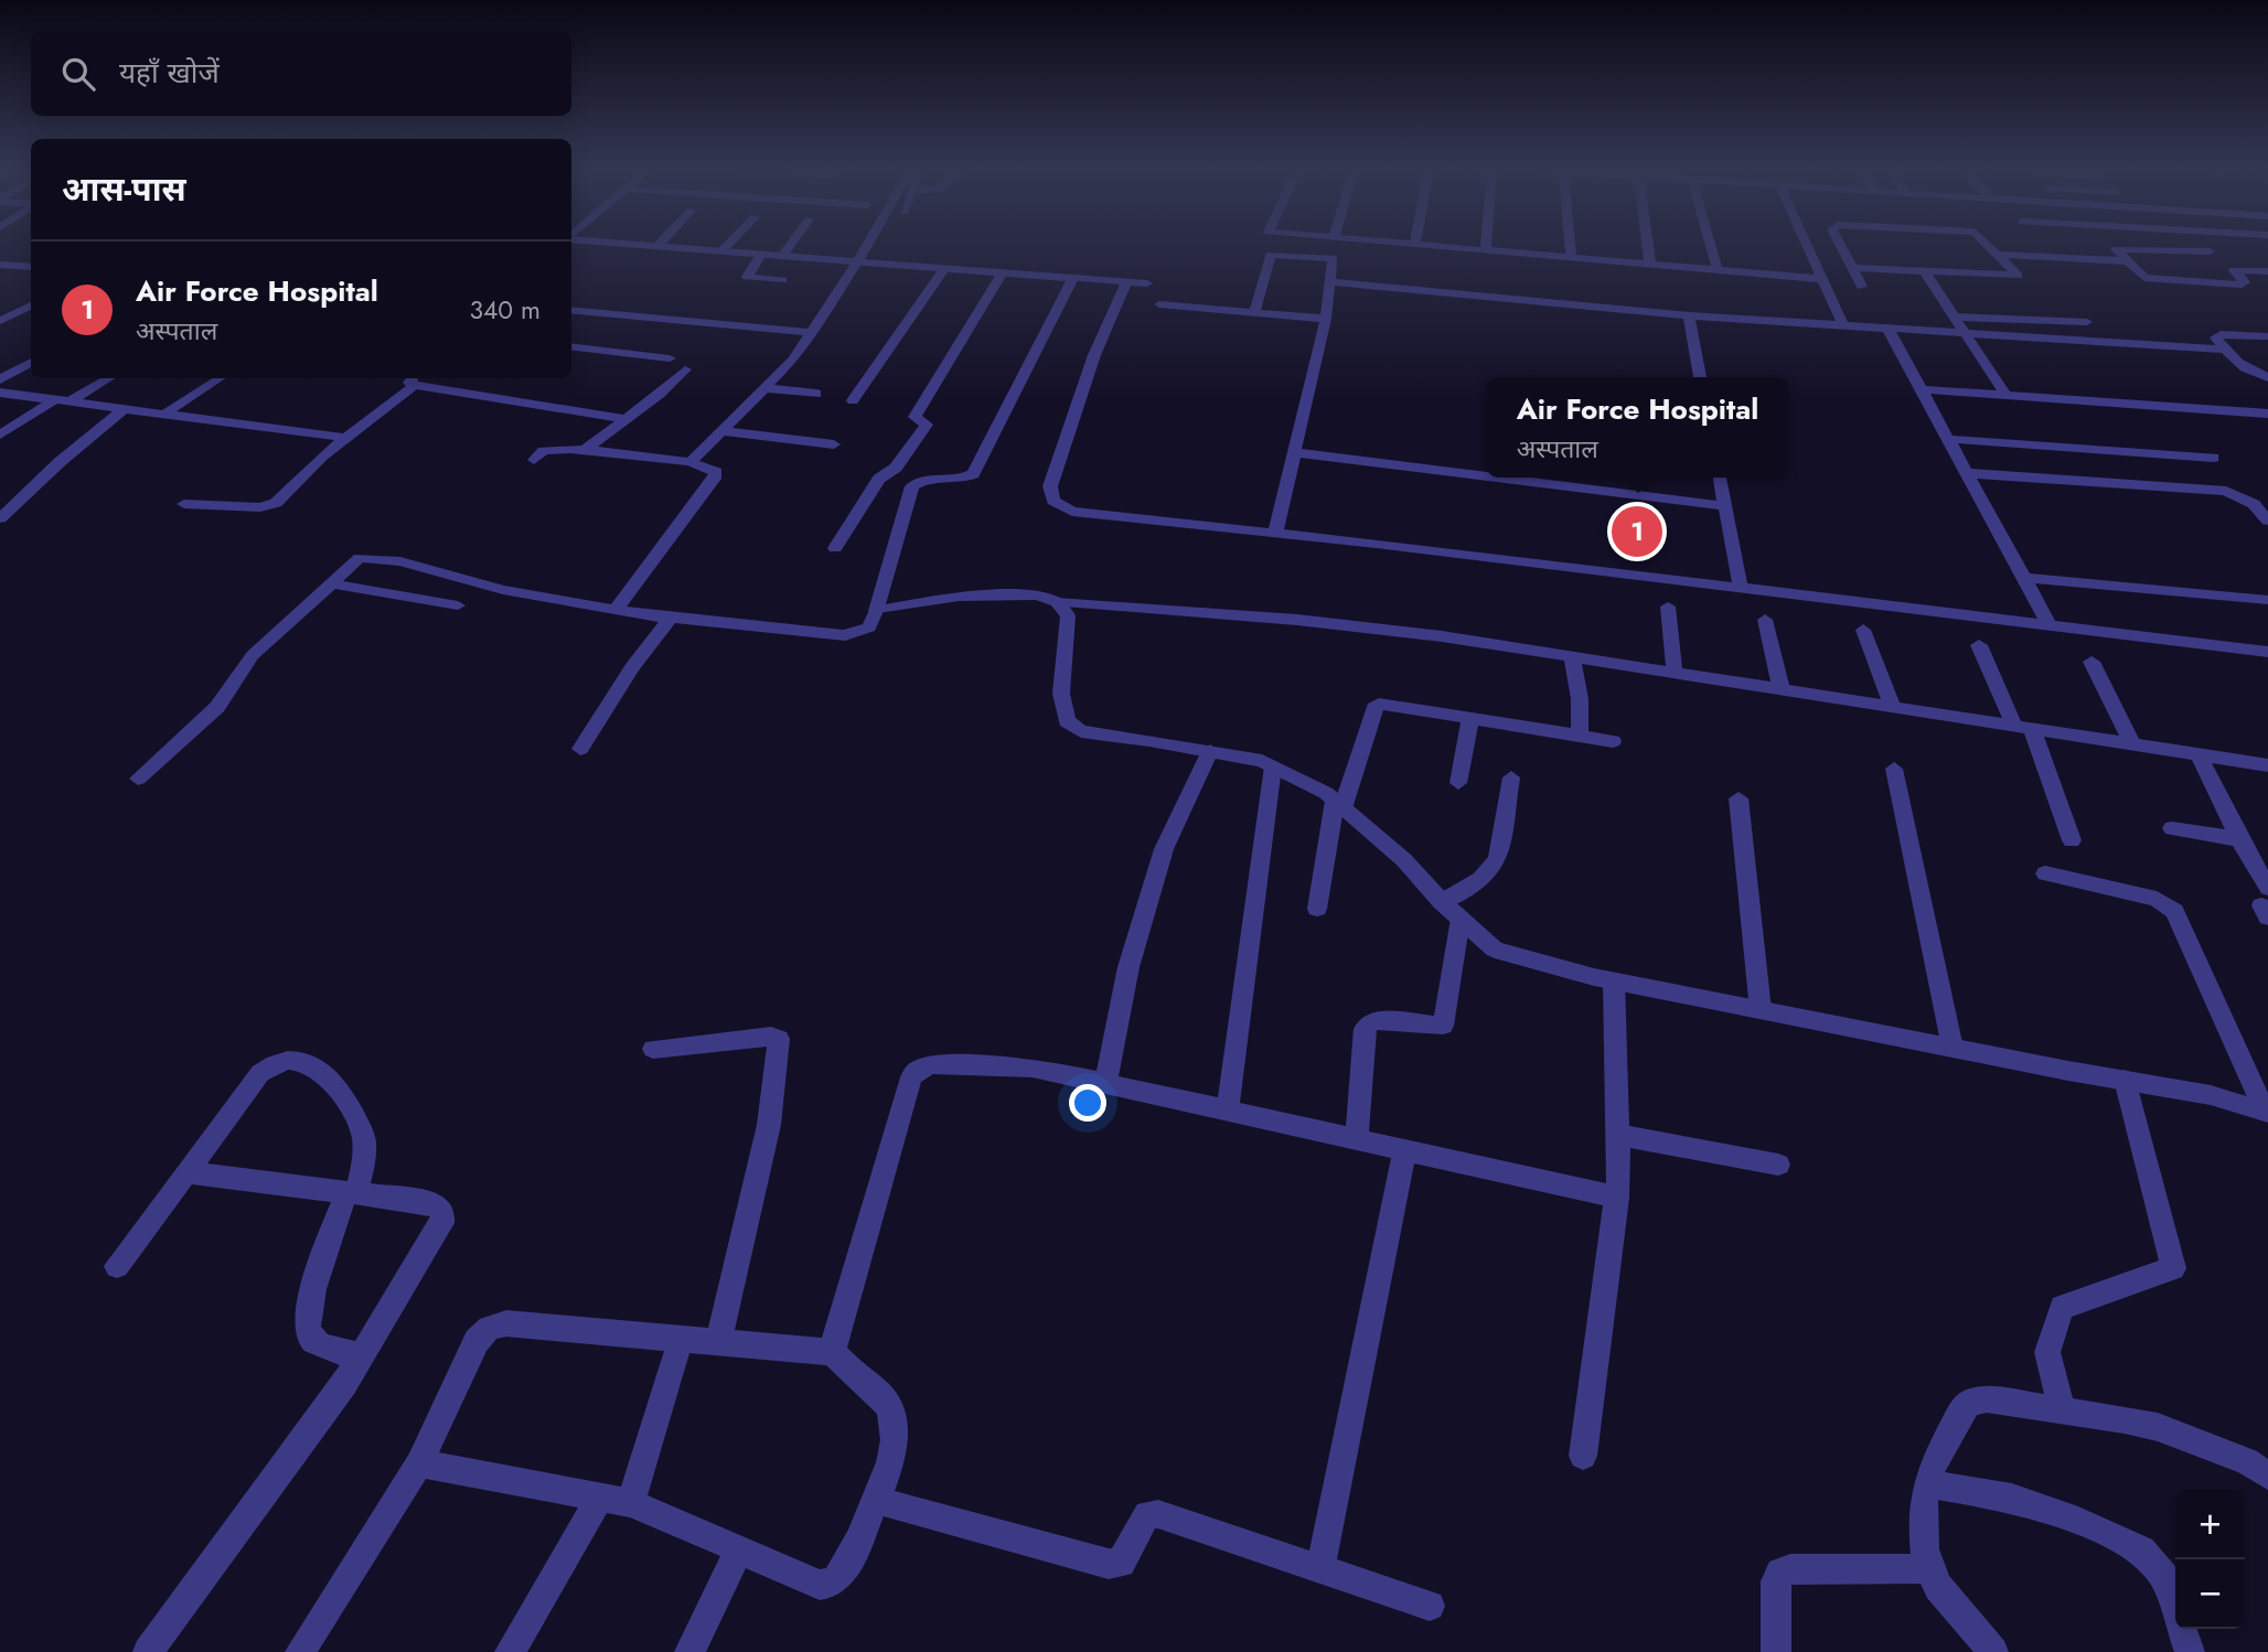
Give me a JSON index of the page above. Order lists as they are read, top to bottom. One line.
{"page":{"search":"यहाँ खोजें","heading":"आस-पास","list":[{"mark":"1","name":"Air Force Hospital","note":"अस्पताल","value":"340 m"}],"popup":["Air Force Hospital","अस्पताल"],"pins":"1","map_buttons":["+","−"]}}
